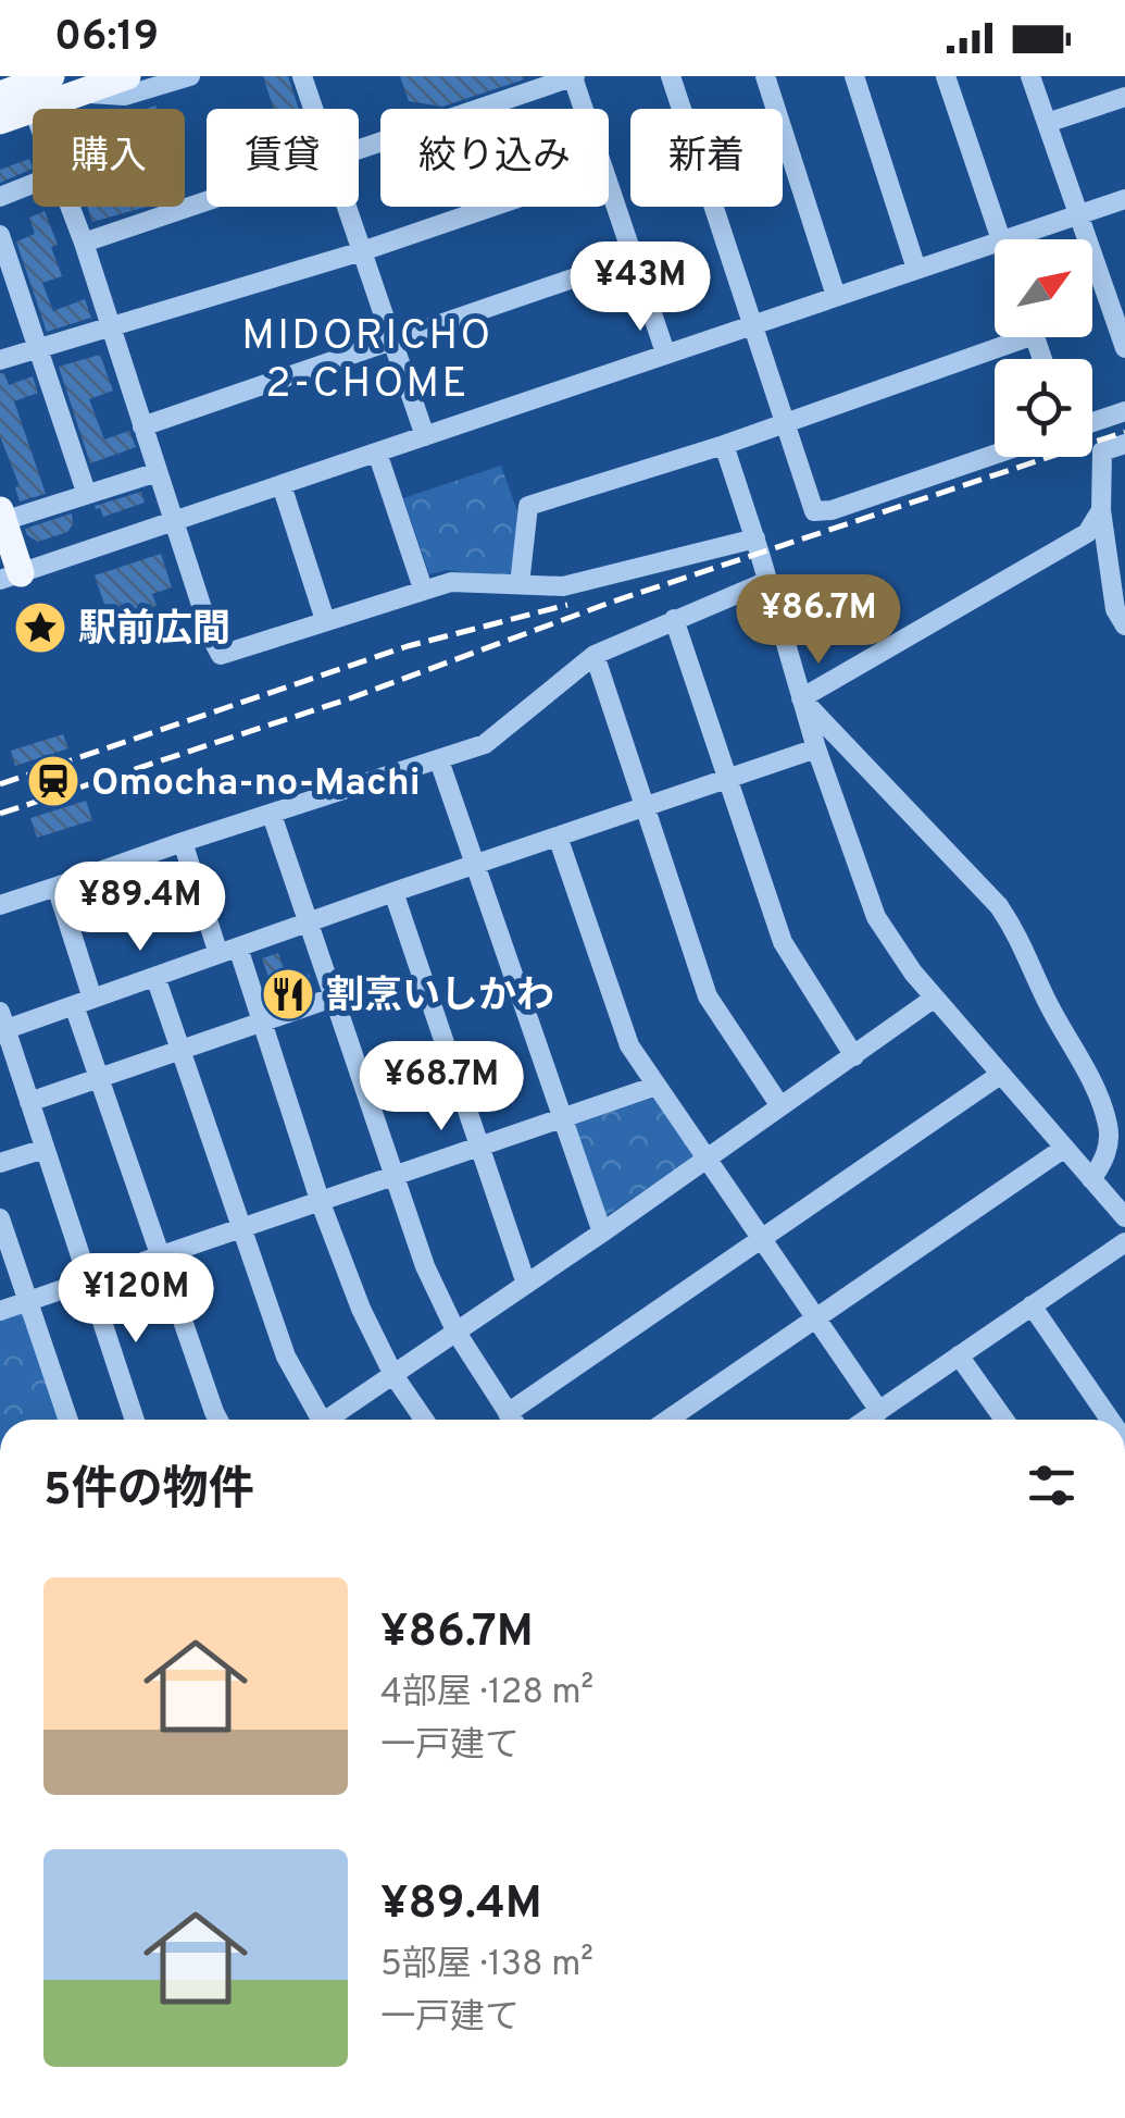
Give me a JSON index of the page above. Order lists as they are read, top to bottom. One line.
{"districts":["MIDORICHO 2-CHOME"],"places":{"place":["駅前広間"],"station":["Omocha-no-Machi"],"restaurant":["割烹いしかわ"]},"north":"top right","page":{"status":"06:19","chip":["購入","賃貸","絞り込み","新着"],"price":["¥43M","¥86.7M","¥89.4M","¥68.7M","¥120M"],"heading":"5件の物件","list":[{"name":"¥86.7M","note":"4部屋 · 128 m² · 一戸建て"},{"name":"¥89.4M","note":"5部屋 · 138 m² · 一戸建て"}]}}
